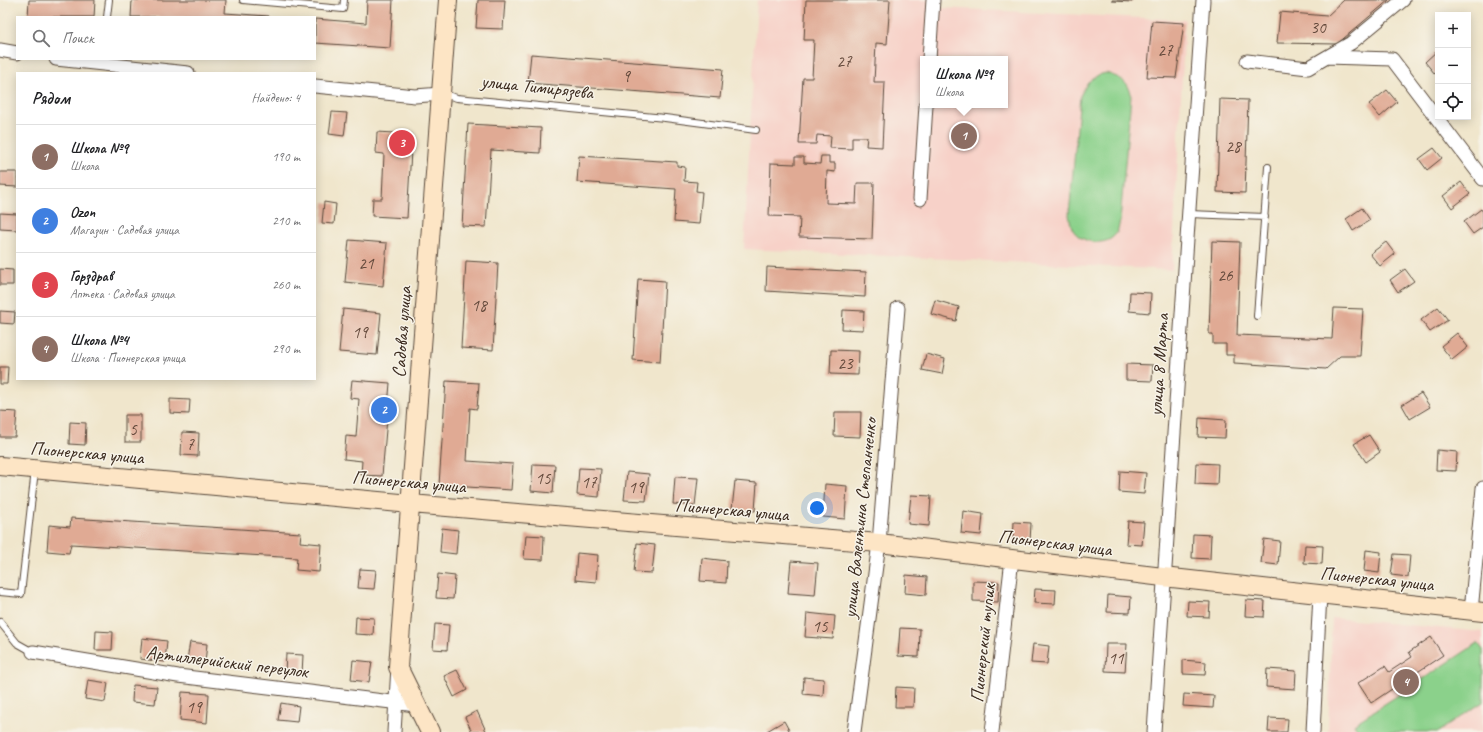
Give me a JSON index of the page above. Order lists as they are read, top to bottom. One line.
{"streets":{"street":["улица Тимирязева","Садовая улица","улица 8 Марта","Пионерская улица","улица Валентина Степанченко","Пионерский тупик","Артиллерийский переулок"]},"crossings":[["улица Тимирязева","Садовая улица"],["Садовая улица","Пионерская улица"],["улица 8 Марта","Пионерская улица"],["Пионерская улица","улица Валентина Степанченко"],["Пионерская улица","Пионерский тупик"]],"house_numbers":["30","27","27","9","28","21","26","18","19","23","5","7","15","17","19","15","11","19"],"page":{"map_buttons":["+","−"],"search":"Поиск","popup":["Школа №9","Школа"],"heading":["Рядом","Найдено: 4"],"pins":["1","3","2","4"],"list":[{"mark":"1","name":"Школа №9","note":"Школа","value":"190 m"},{"mark":"2","name":"Ozon","note":"Магазин · Садовая улица","value":"210 m"},{"mark":"3","name":"Горздрав","note":"Аптека · Садовая улица","value":"260 m"},{"mark":"4","name":"Школа №4","note":"Школа · Пионерская улица","value":"290 m"}]}}
